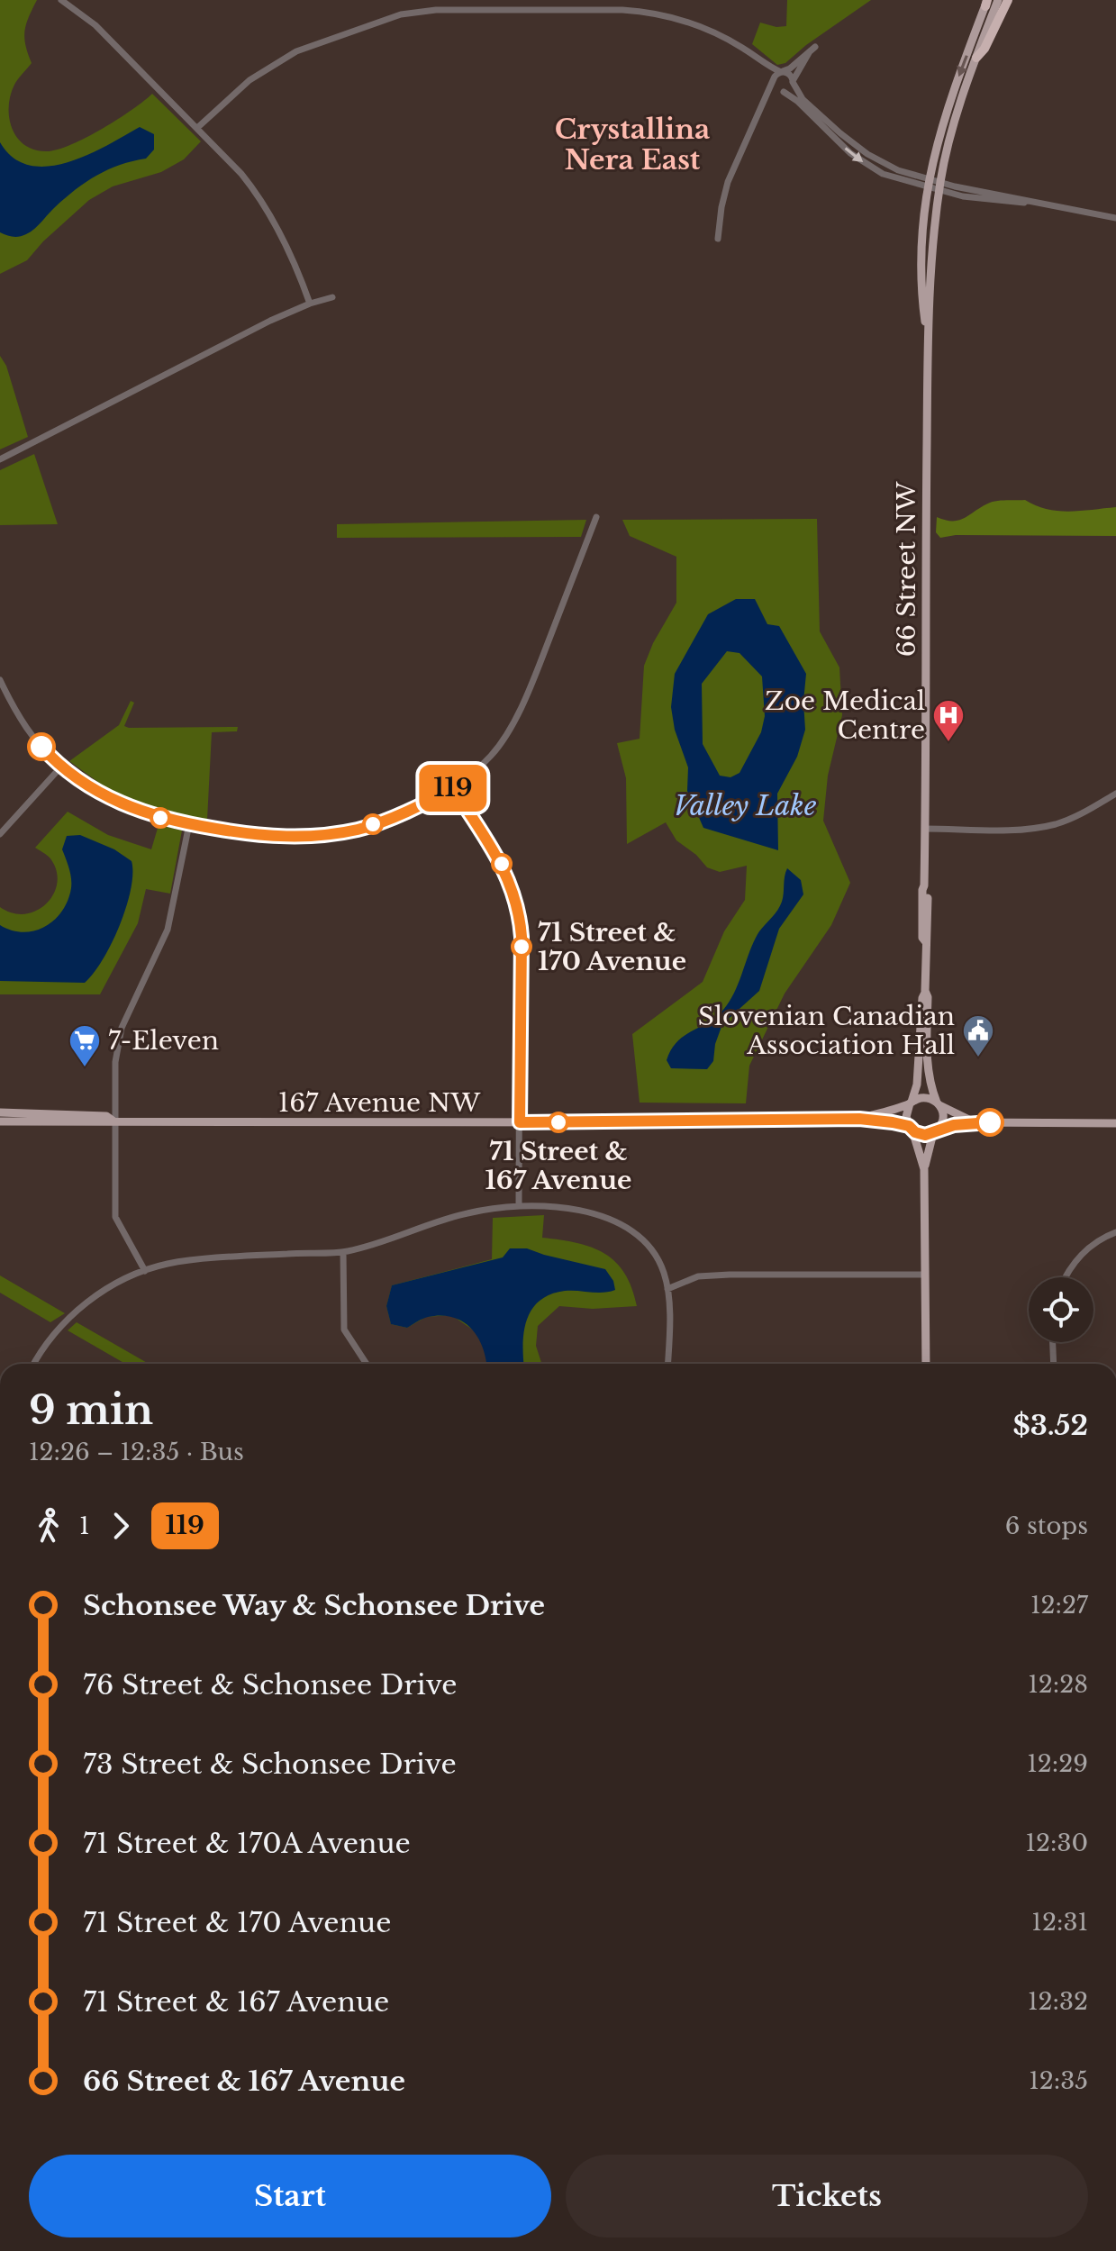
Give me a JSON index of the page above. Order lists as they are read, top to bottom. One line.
{"streets":{"main road":["66 Street NW","167 Avenue NW"]},"crossings":[["66 Street NW","167 Avenue NW"]],"districts":["Crystallina Nera East"],"water":["Valley Lake"],"places":{"hospital":["Zoe Medical Centre"],"other":["71 Street & 170 Avenue","71 Street & 167 Avenue"],"public building":["Slovenian Canadian Association Hall"],"supermarket":["7-Eleven"]},"lines":["bus line 119"],"page":{"on_map":"119","heading":["9 min","12:26 – 12:35 · Bus","$3.52"],"legs":["1","119","6 stops"],"list":[{"name":"Schonsee Way & Schonsee Drive","value":"12:27"},{"name":"76 Street & Schonsee Drive","value":"12:28"},{"name":"73 Street & Schonsee Drive","value":"12:29"},{"name":"71 Street & 170A Avenue","value":"12:30"},{"name":"71 Street & 170 Avenue","value":"12:31"},{"name":"71 Street & 167 Avenue","value":"12:32"},{"name":"66 Street & 167 Avenue","value":"12:35"}],"buttons":["Start","Tickets"]}}
